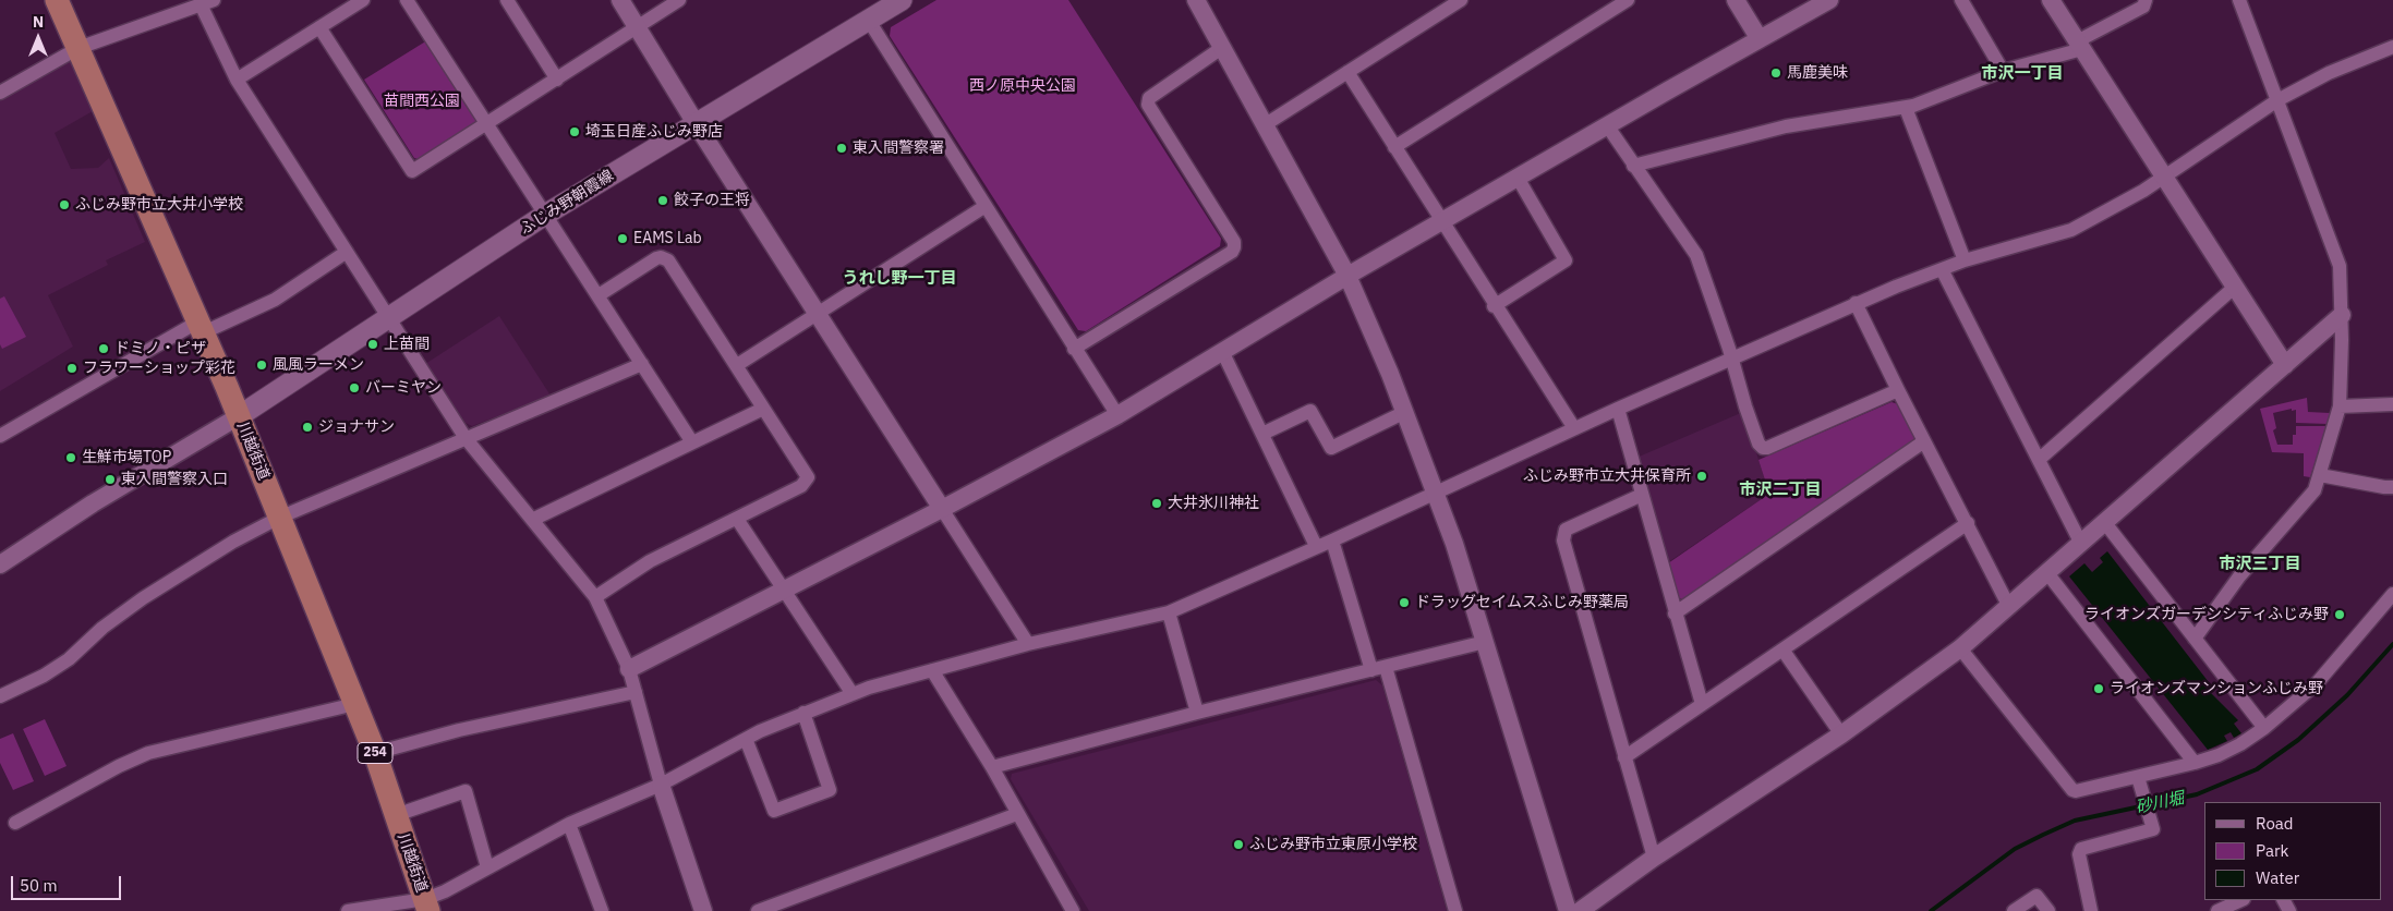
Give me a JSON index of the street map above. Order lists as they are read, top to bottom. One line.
{"streets":{"highway":["川越街道","254"],"main road":["ふじみ野朝霞線"]},"crossings":[["ふじみ野朝霞線","川越街道"]],"districts":["市沢一丁目","うれし野一丁目","市沢二丁目","市沢三丁目"],"water":["砂川堀"],"parks":["西ノ原中央公園","苗間西公園"],"places":["馬鹿美味","埼玉日産ふじみ野店","東入間警察署","餃子の王将","ふじみ野市立大井小学校","EAMS Lab","上苗間","ドミノ・ピザ","風風ラーメン","フラワーショップ彩花","バーミヤン","ジョナサン","生鮮市場TOP","ふじみ野市立大井保育所","東入間警察入口","大井氷川神社","ドラッグセイムスふじみ野薬局","ライオンズガーデンシティふじみ野","ライオンズマンションふじみ野","ふじみ野市立東原小学校"],"legend":["Road","Park","Water"],"scale_bar":"50 m","north":"top"}
